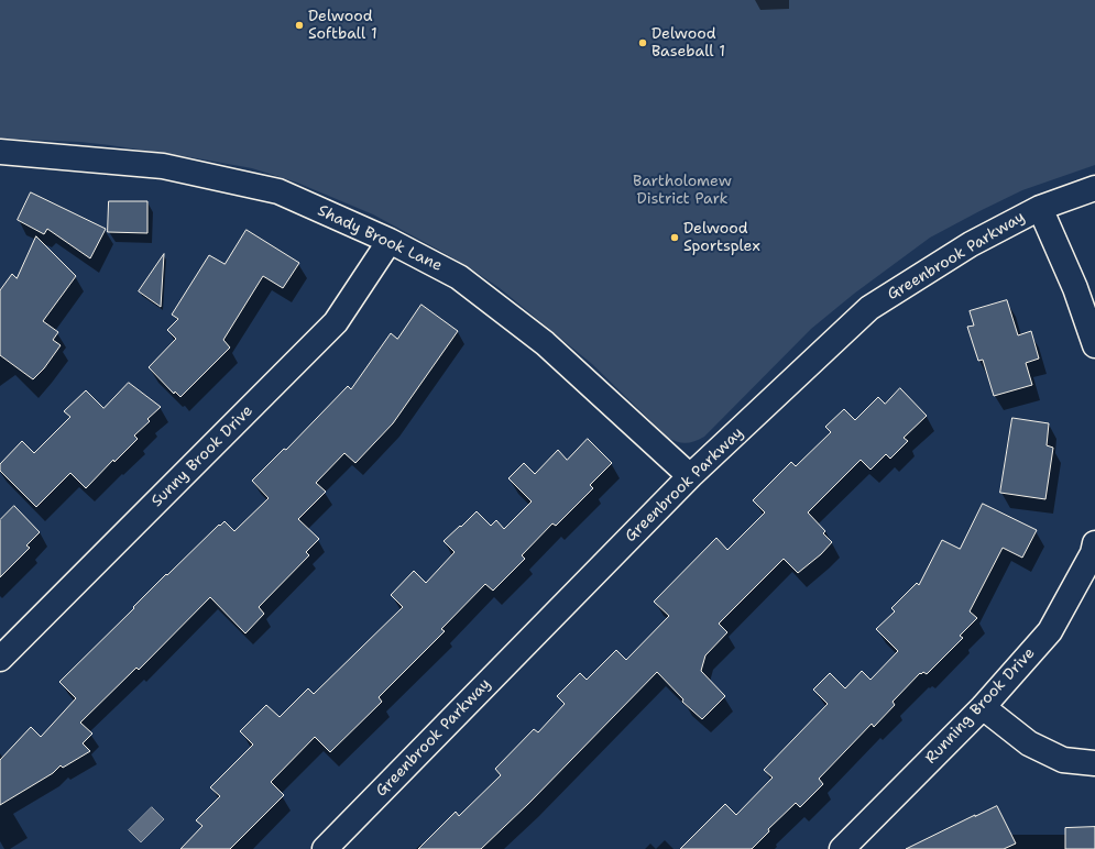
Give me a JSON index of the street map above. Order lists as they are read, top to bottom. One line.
{"streets":{"street":["Shady Brook Lane","Greenbrook Parkway","Sunny Brook Drive","Running Brook Drive"]},"crossings":[["Shady Brook Lane","Greenbrook Parkway"],["Shady Brook Lane","Sunny Brook Drive"]],"parks":["Bartholomew District Park"],"places":["Delwood Softball 1","Delwood Baseball 1","Delwood Sportsplex"]}
